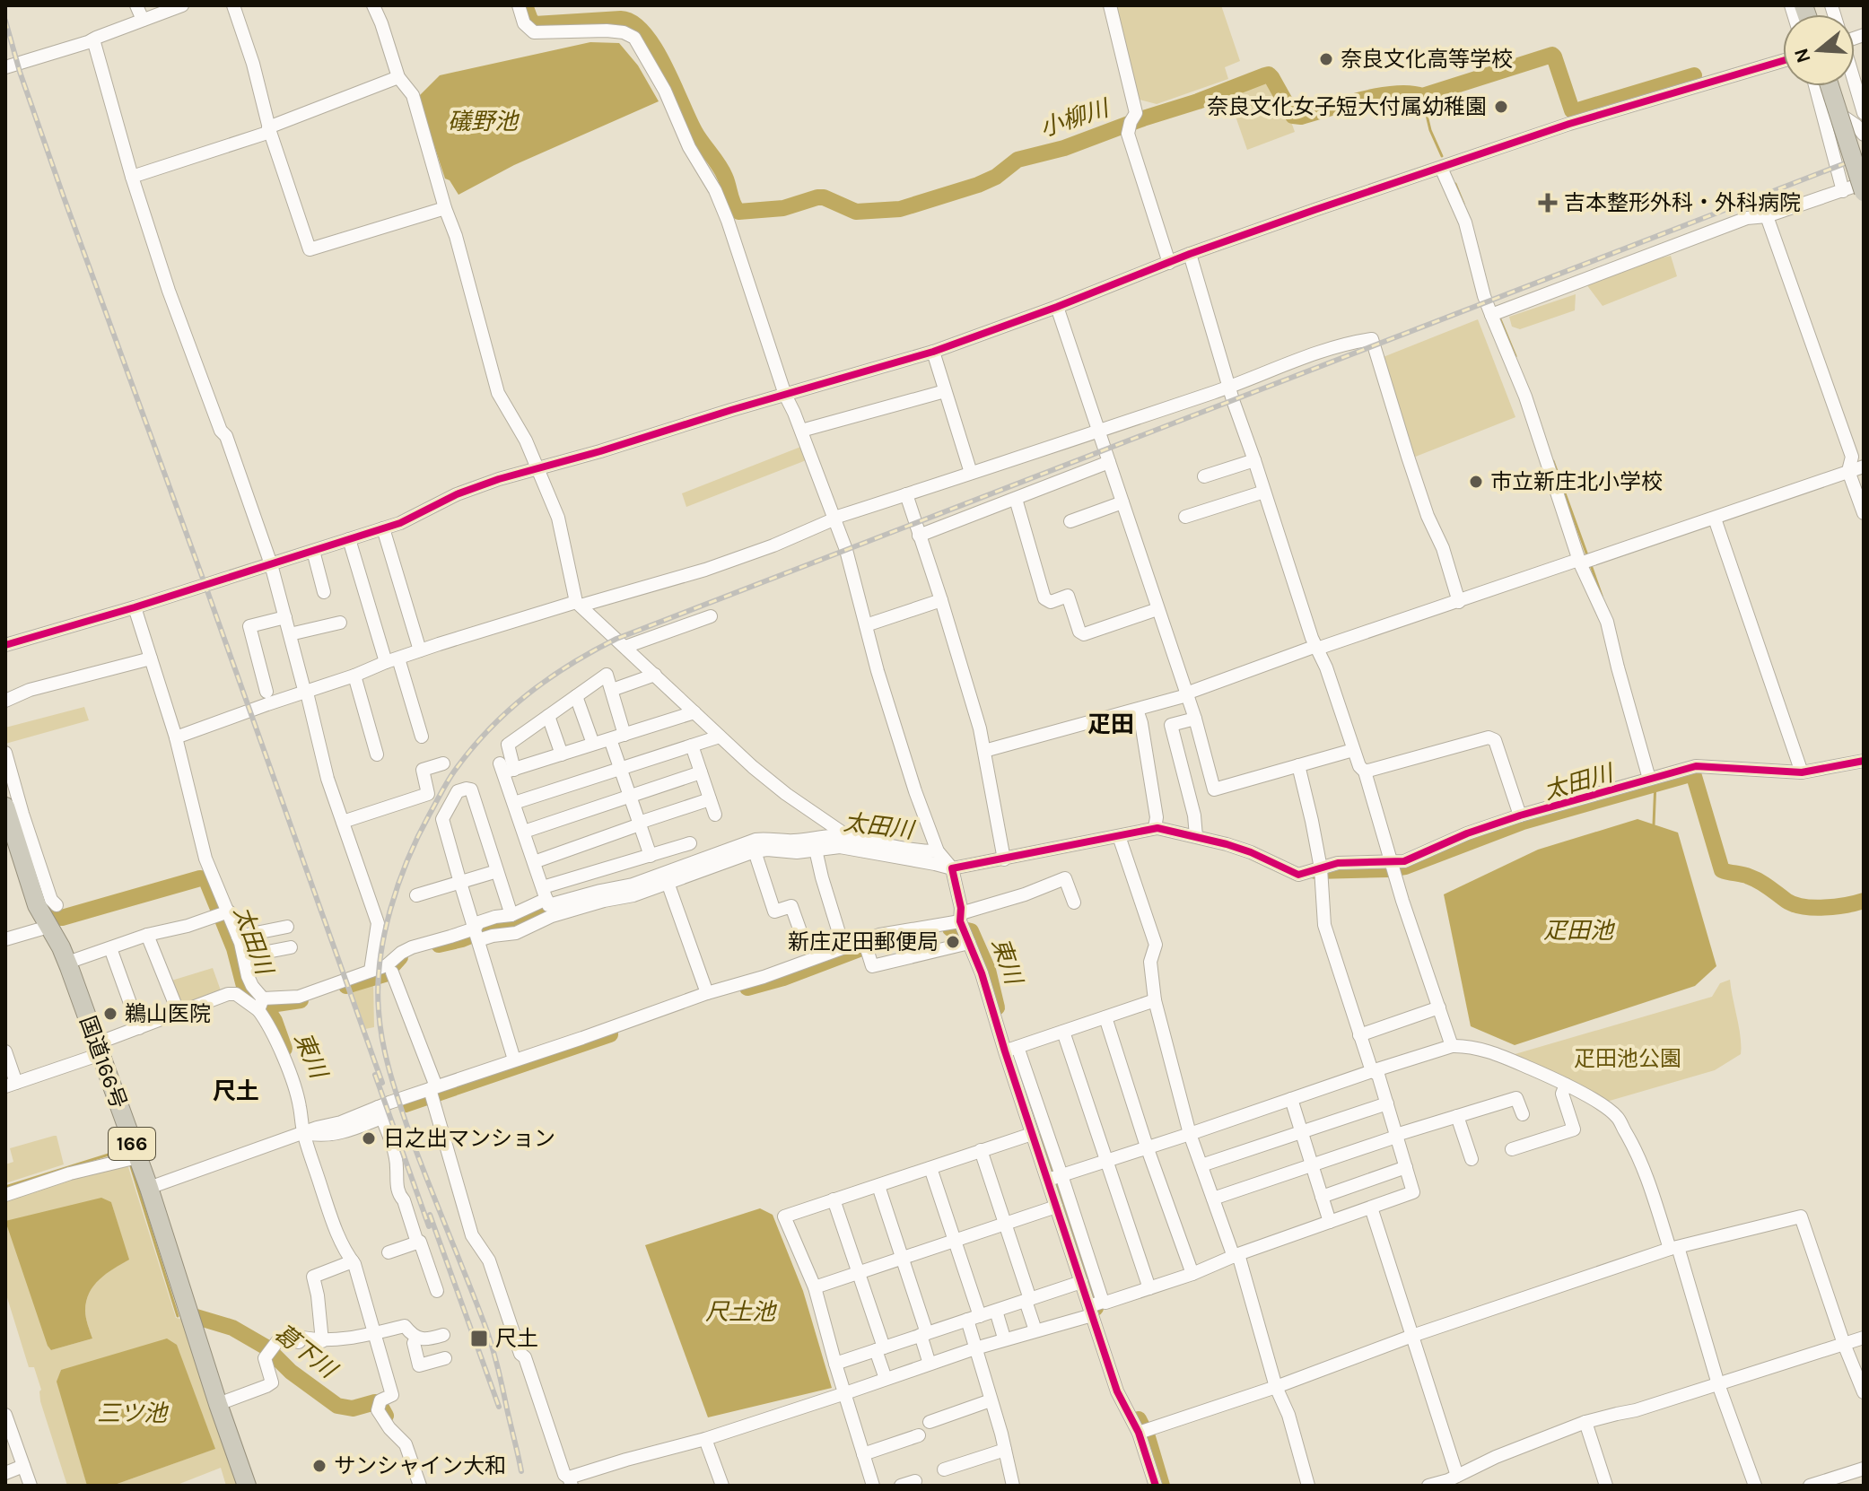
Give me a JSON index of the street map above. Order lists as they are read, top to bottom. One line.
{"streets":{"highway":["国道166号","166"]},"districts":["疋田","尺土"],"water":["小柳川","礒野池","太田川","疋田池","東川","尺土池","葛下川","三ツ池"],"parks":["疋田池公園"],"places":{"other":["奈良文化高等学校","奈良文化女子短大付属幼稚園","市立新庄北小学校","新庄疋田郵便局","鵜山医院","日之出マンション","サンシャイン大和"],"health":["吉本整形外科・外科病院"],"transit":["尺土"]},"north":"left"}
